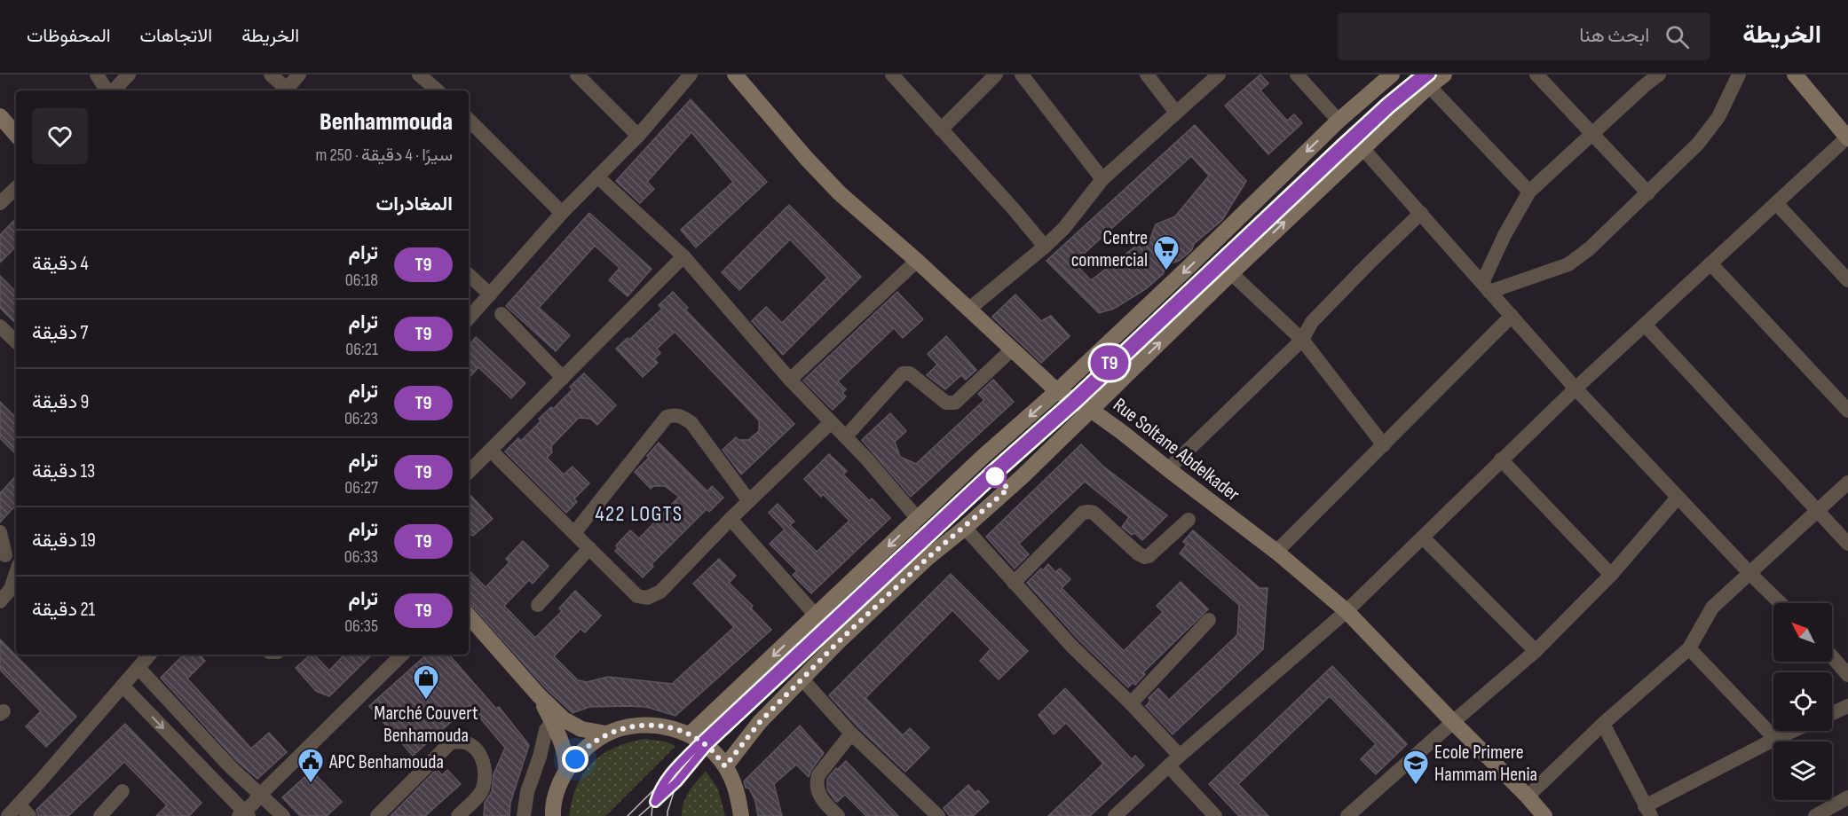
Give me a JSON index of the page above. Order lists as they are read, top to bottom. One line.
{"streets":{"main road":["Rue Soltane Abdelkader"]},"districts":["422 LOGTS"],"places":{"supermarket":["Centre commercial"],"shop":["Marché Couvert Benhamouda"],"public building":["APC Benhamouda"],"school or university":["Ecole Primere Hammam Henia"]},"lines":["tram line T9"],"north":"top left","page":{"header":"الخريطة","search":"ابحث هنا","nav":["الخريطة","الاتجاهات","المحفوظات"],"on_map":"T9","heading":[["Benhammouda","سيرًا · 4 دقيقة · 250 m"],"المغادرات"],"list":[{"mark":"T9","name":"ترام","note":"06:18","value":"4 دقيقة"},{"mark":"T9","name":"ترام","note":"06:21","value":"7 دقيقة"},{"mark":"T9","name":"ترام","note":"06:23","value":"9 دقيقة"},{"mark":"T9","name":"ترام","note":"06:27","value":"13 دقيقة"},{"mark":"T9","name":"ترام","note":"06:33","value":"19 دقيقة"},{"mark":"T9","name":"ترام","note":"06:35","value":"21 دقيقة"}]}}
